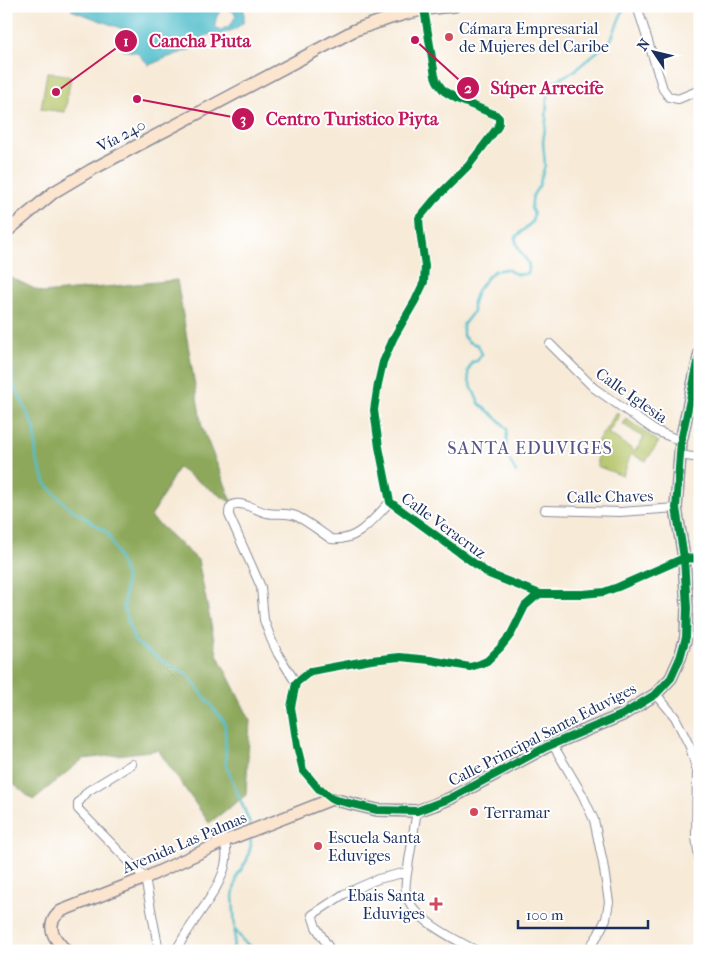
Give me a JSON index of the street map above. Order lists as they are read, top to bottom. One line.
{"streets":{"street":["Vía 240","Calle Iglesia","Calle Chaves","Calle Veracruz","Calle Principal Santa Eduviges","Avenida Las Palmas"]},"crossings":[["Vía 240","Calle Veracruz"],["Calle Iglesia","Calle Principal Santa Eduviges"],["Calle Chaves","Calle Principal Santa Eduviges"],["Calle Veracruz","Calle Principal Santa Eduviges"],["Calle Principal Santa Eduviges","Avenida Las Palmas"]],"districts":["SANTA EDUVIGES"],"places":{"other":["Cámara Empresarial de Mujeres del Caribe","Súper Arrecife","Cancha Piuta","Centro Turistico Piyta","Terramar","Escuela Santa Eduviges"],"health":["Ebais Santa Eduviges"]},"scale_bar":"100 m","north":"top left"}
